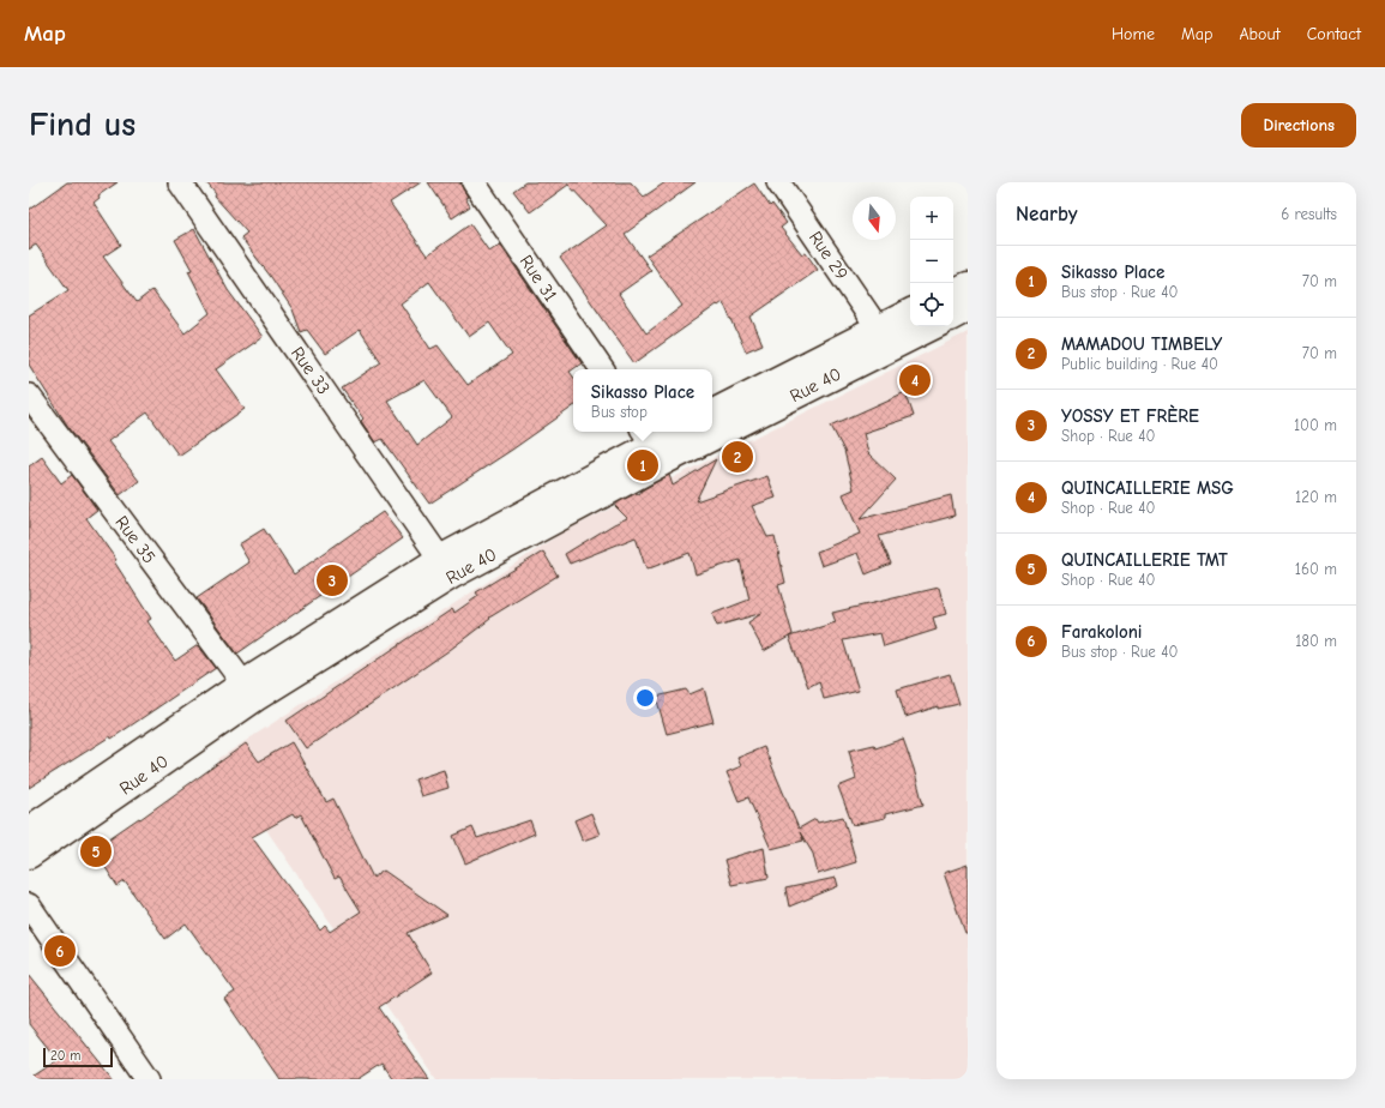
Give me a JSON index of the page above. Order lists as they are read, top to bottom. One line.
{"streets":{"main road":["Rue 40"],"street":["Rue 29","Rue 31","Rue 33","Rue 35"]},"crossings":[["Rue 29","Rue 40"],["Rue 33","Rue 40"],["Rue 40","Rue 35"]],"scale_bar":"20 m","north":"bottom","page":{"header":"Map","nav":["Home","Map","About","Contact"],"buttons":"Directions","title":"Find us","heading":["Nearby","6 results"],"map_buttons":["+","−"],"list":[{"mark":"1","name":"Sikasso Place","note":"Bus stop · Rue 40","value":"70 m"},{"mark":"2","name":"MAMADOU TIMBELY","note":"Public building · Rue 40","value":"70 m"},{"mark":"3","name":"YOSSY ET FRÈRE","note":"Shop · Rue 40","value":"100 m"},{"mark":"4","name":"QUINCAILLERIE MSG","note":"Shop · Rue 40","value":"120 m"},{"mark":"5","name":"QUINCAILLERIE TMT","note":"Shop · Rue 40","value":"160 m"},{"mark":"6","name":"Farakoloni","note":"Bus stop · Rue 40","value":"180 m"}],"pins":["4","2","1","3","5","6"],"popup":["Sikasso Place","Bus stop"],"scale":"20 m"}}
